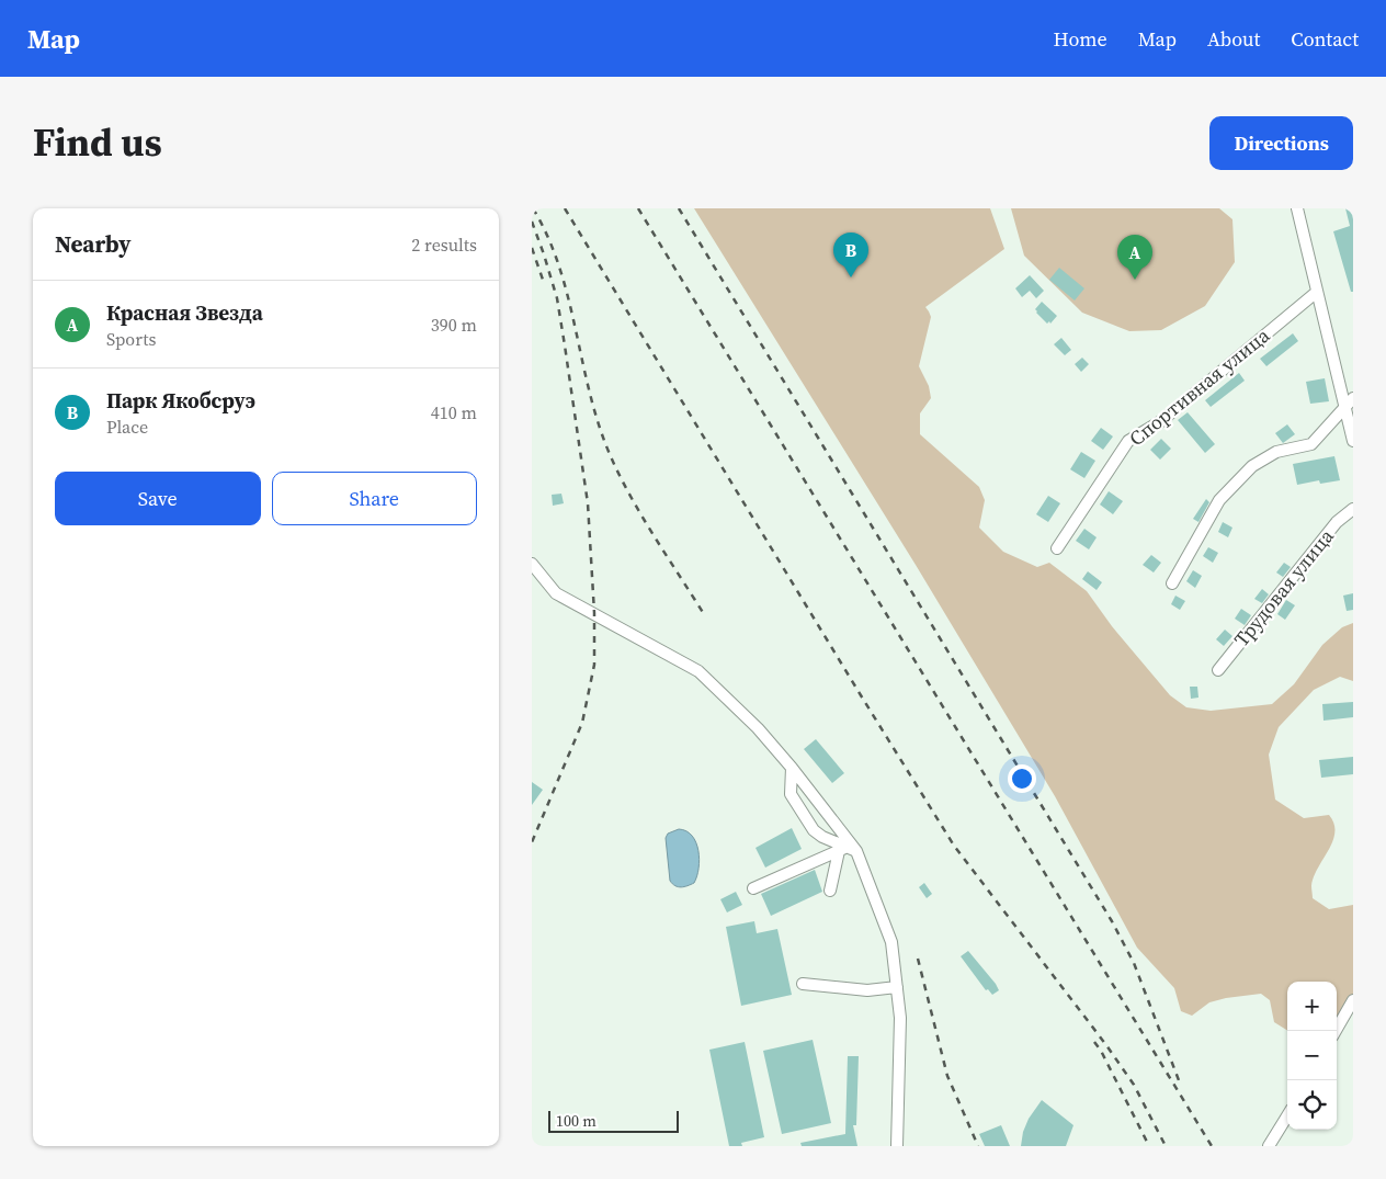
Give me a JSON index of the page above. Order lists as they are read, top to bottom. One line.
{"streets":{"street":["Спортивная улица","Трудовая улица"]},"scale_bar":"100 m","page":{"header":"Map","nav":["Home","Map","About","Contact"],"title":"Find us","buttons":["Directions",["Save","Share"]],"heading":["Nearby","2 results"],"pins":["B","A"],"list":[{"mark":"A","name":"Красная Звезда","note":"Sports","value":"390 m"},{"mark":"B","name":"Парк Якобсруэ","note":"Place","value":"410 m"}],"map_buttons":["+","−"],"scale":"100 m"}}
